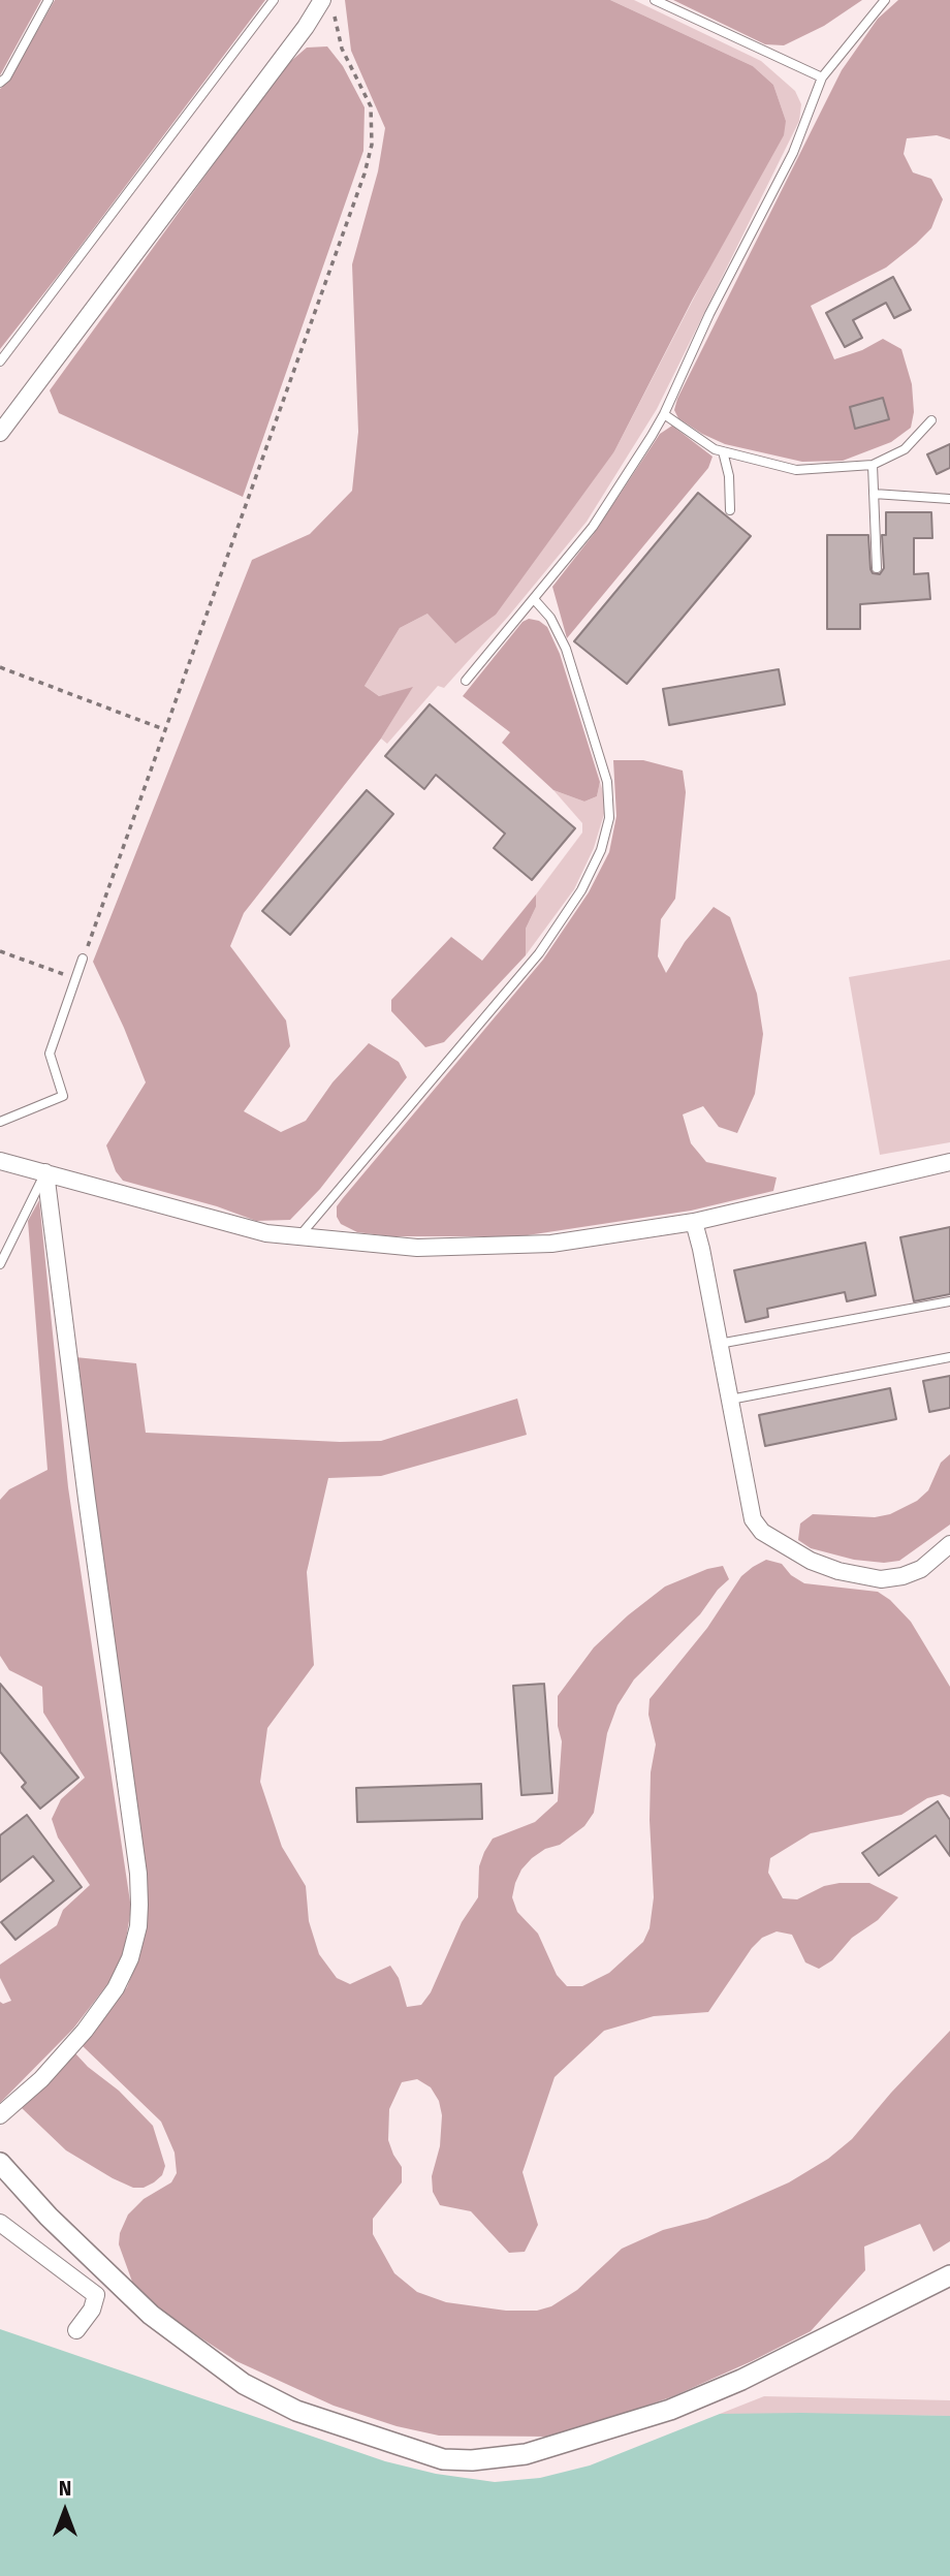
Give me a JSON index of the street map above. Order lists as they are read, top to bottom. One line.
{"north":"top"}
